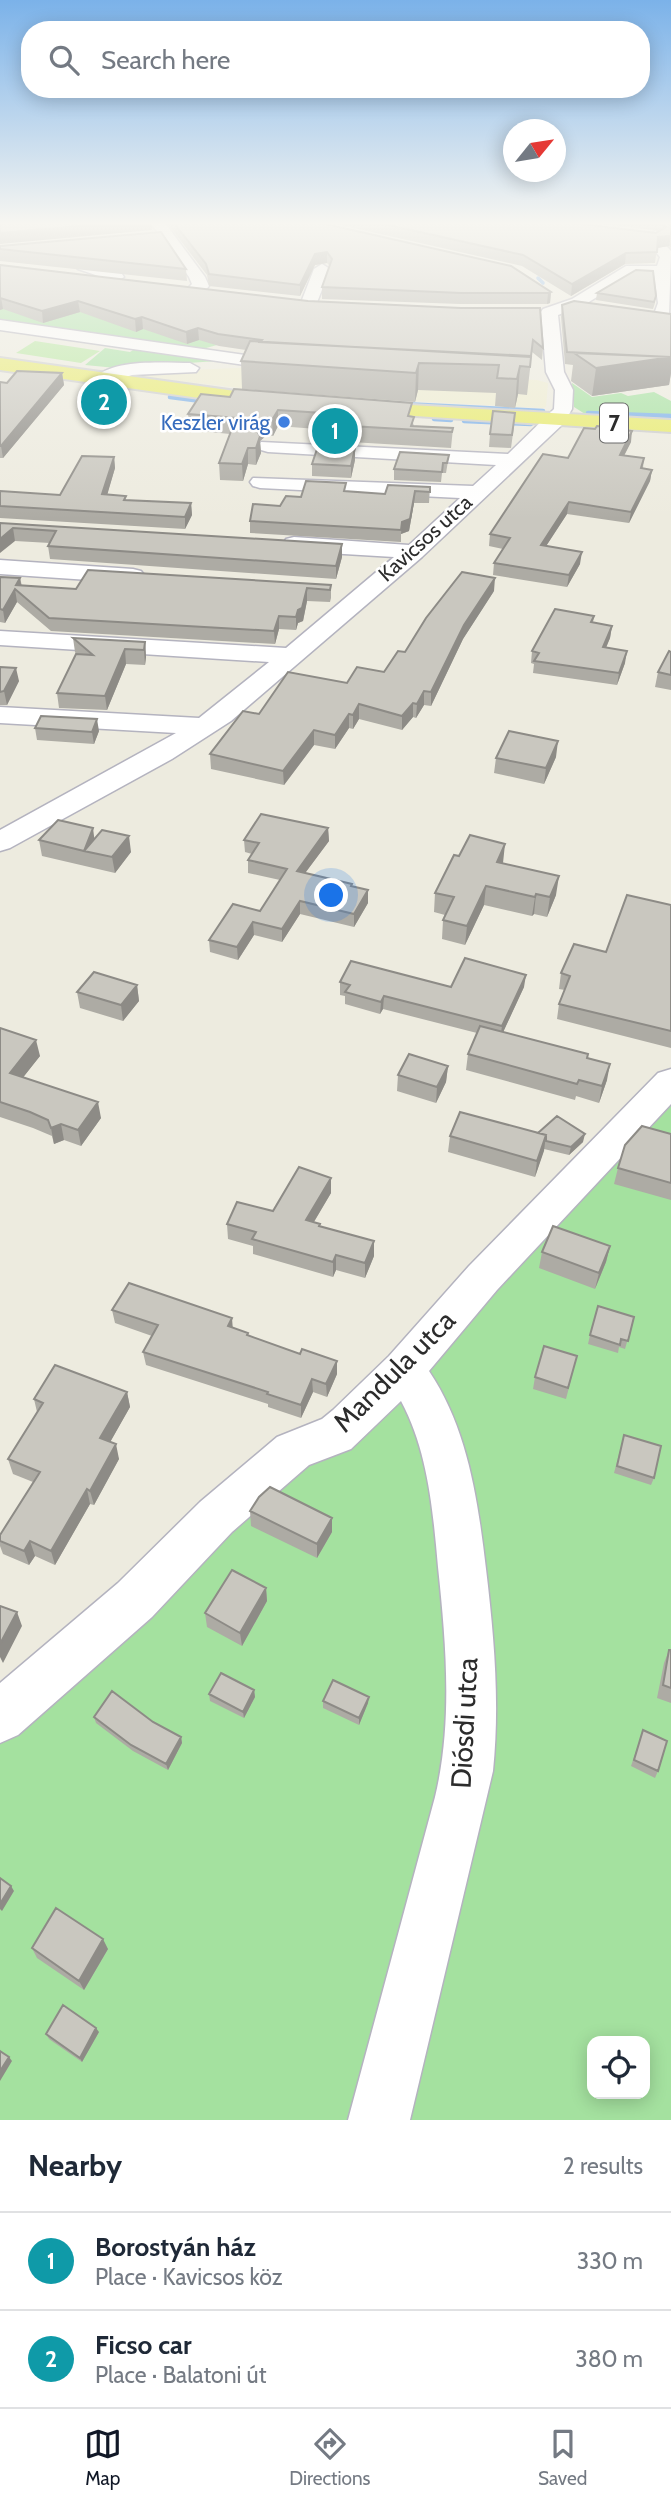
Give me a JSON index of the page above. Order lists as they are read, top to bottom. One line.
{"streets":{"main road":["7"],"street":["Kavicsos utca","Mandula utca","Diósdi utca"]},"crossings":[["7","Kavicsos utca"],["Mandula utca","Diósdi utca"]],"places":["Keszler virág"],"north":"top right","page":{"search":"Search here","pins":["2","1"],"heading":["Nearby","2 results"],"list":[{"mark":"1","name":"Borostyán ház","note":"Place · Kavicsos köz","value":"330 m"},{"mark":"2","name":"Ficso car","note":"Place · Balatoni út","value":"380 m"}],"nav":["Map","Directions","Saved"]}}
